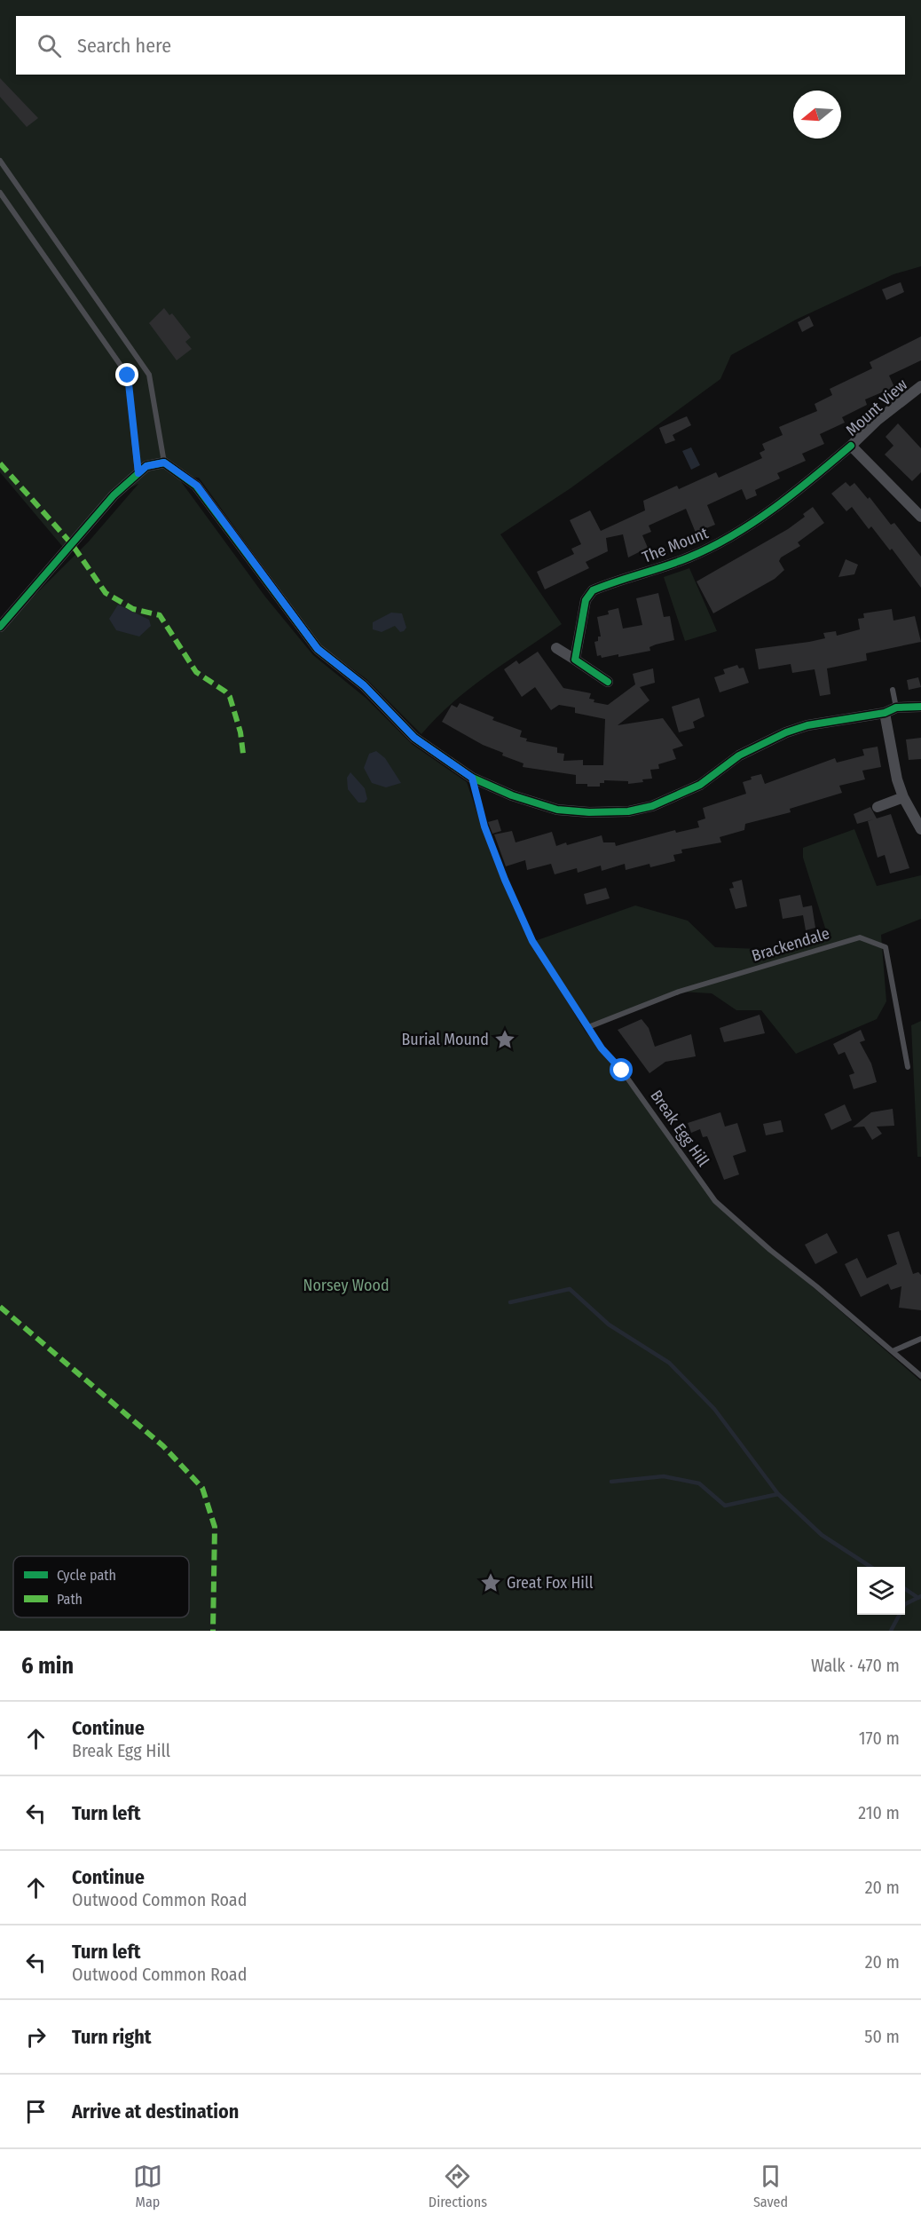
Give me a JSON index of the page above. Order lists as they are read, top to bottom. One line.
{"streets":{"street":["Mount View","The Mount"],"lane":["Brackendale","Break Egg Hill"]},"crossings":[["Mount View","The Mount"],["Brackendale","Break Egg Hill"]],"parks":["Norsey Wood"],"places":{"place":["Burial Mound","Great Fox Hill"]},"legend":["Cycle path","Path"],"north":"left","page":{"search":"Search here","heading":["6 min","Walk · 470 m"],"list":[["Continue","Break Egg Hill","170 m"],["Turn left","210 m"],["Continue","Outwood Common Road","20 m"],["Turn left","Outwood Common Road","20 m"],["Turn right","50 m"],"Arrive at destination"],"nav":["Map","Directions","Saved"]}}
